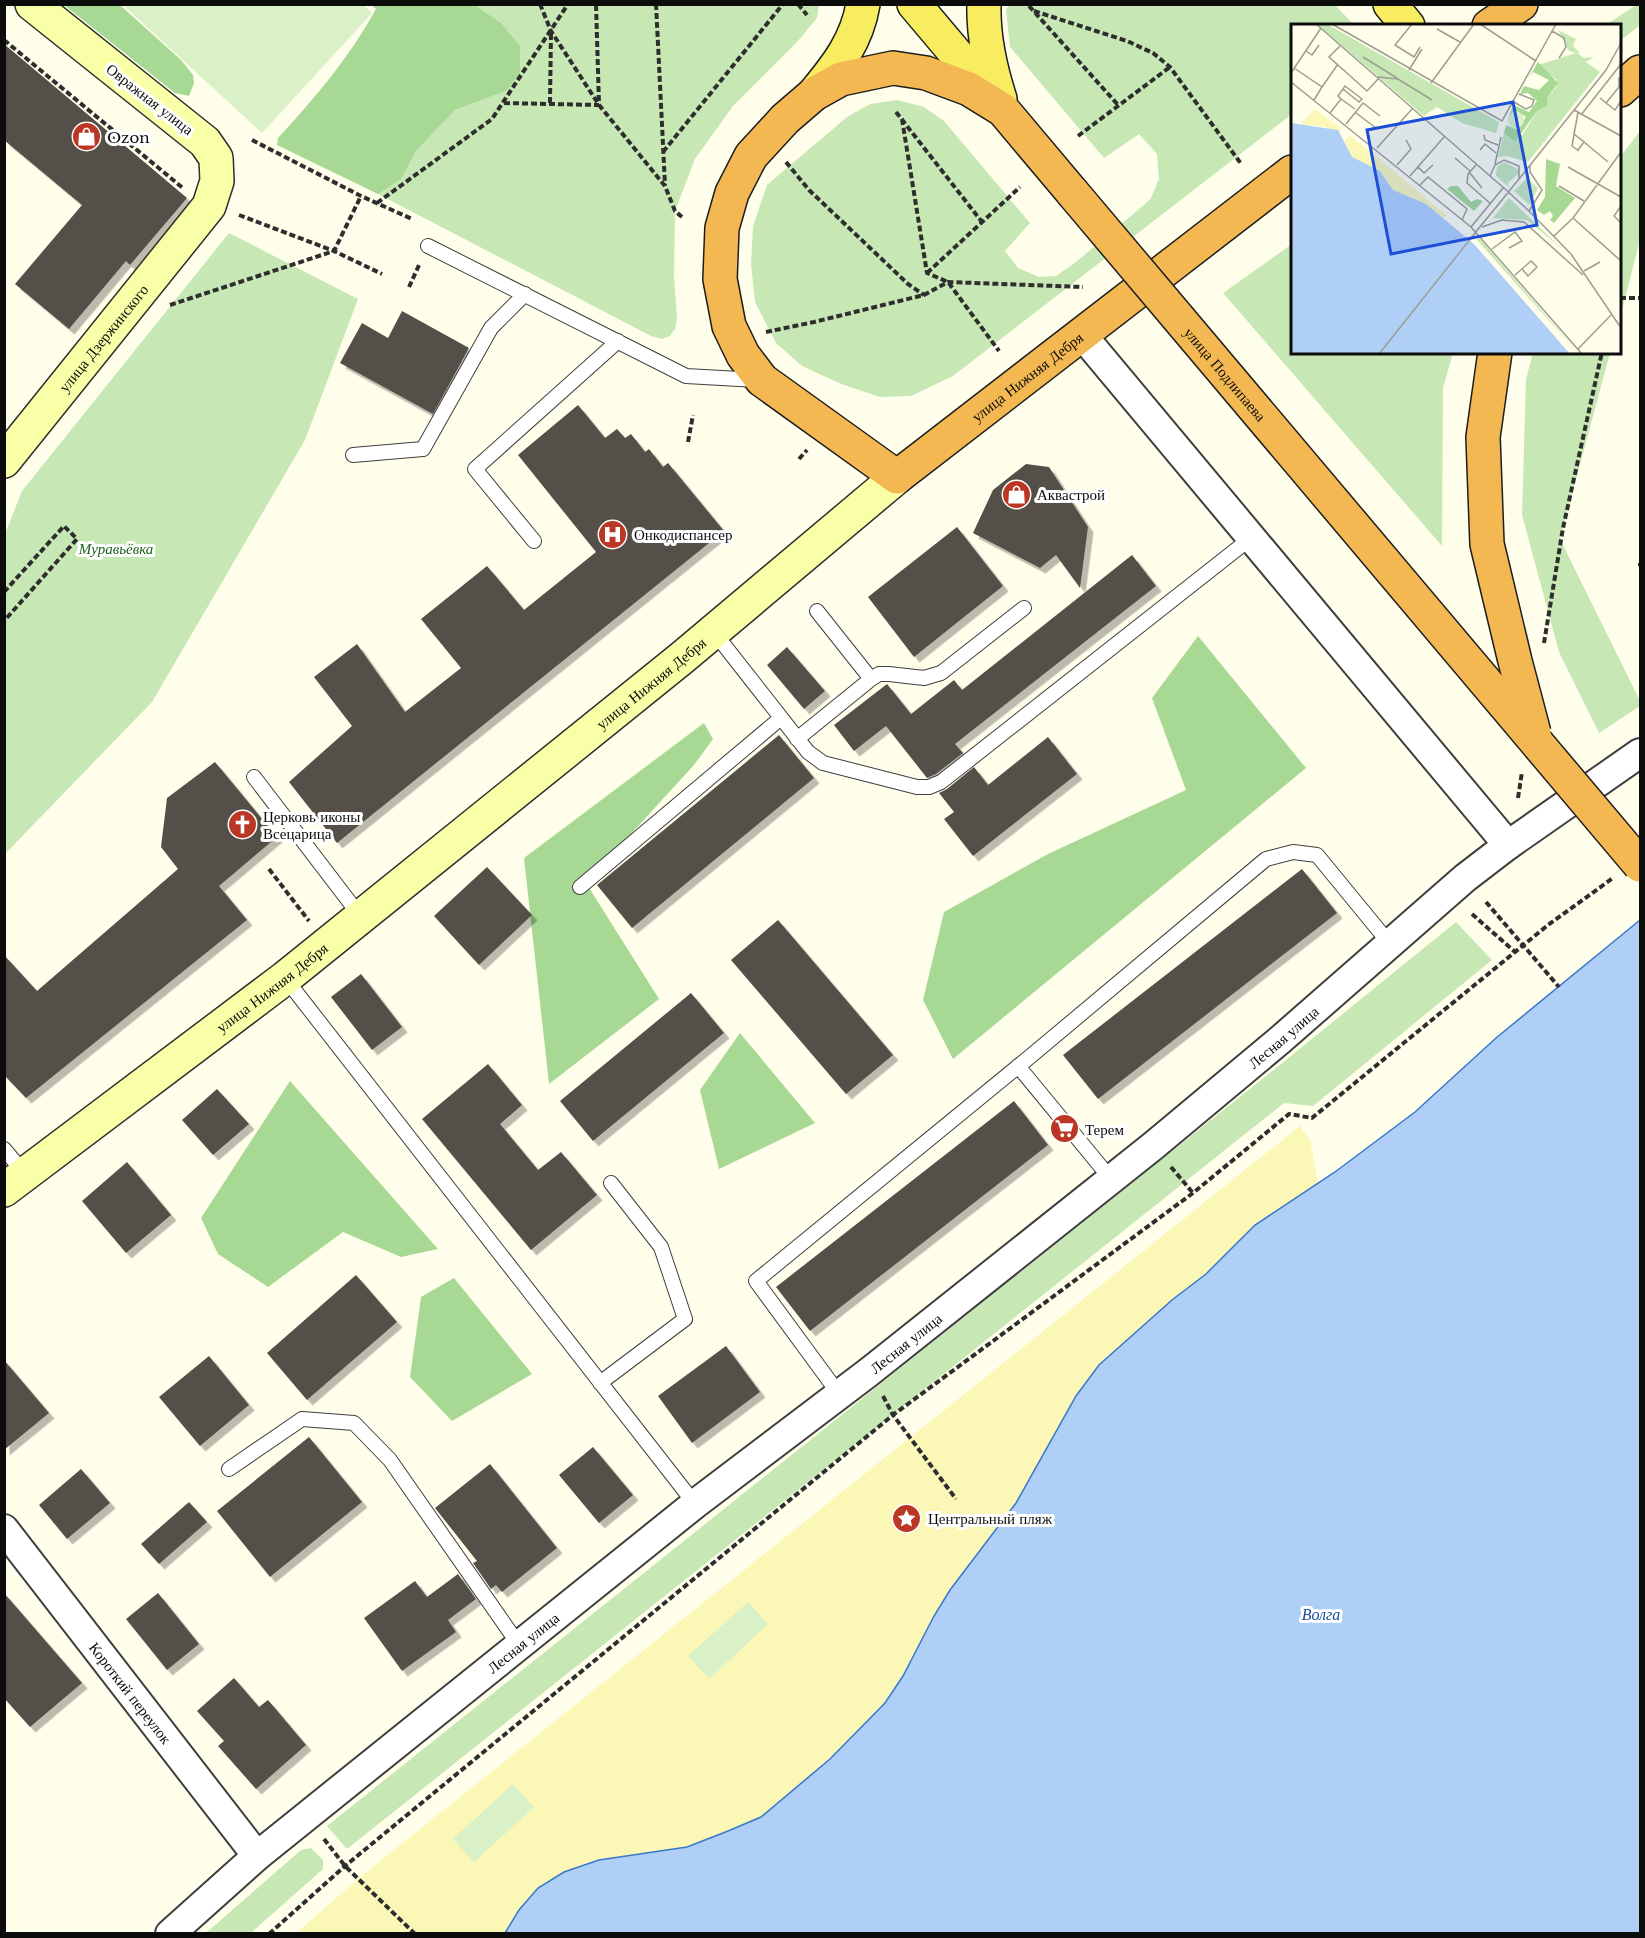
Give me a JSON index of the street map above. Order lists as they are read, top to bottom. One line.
{"streets":{"highway":["улица Подлипаева","улица Нижняя Дебря"],"main road":["Овражная улица","улица Дзержинского"],"street":["Лесная улица","Короткий переулок"]},"crossings":[["Овражная улица","улица Дзержинского"],["Лесная улица","Короткий переулок"]],"water":["Волга"],"parks":["Муравьёвка"],"places":{"shop":["Ozon","Аквастрой"],"hospital":["Онкодиспансер"],"church":["Церковь иконы Всецарица"],"supermarket":["Терем"],"place":["Центральный пляж"]}}
